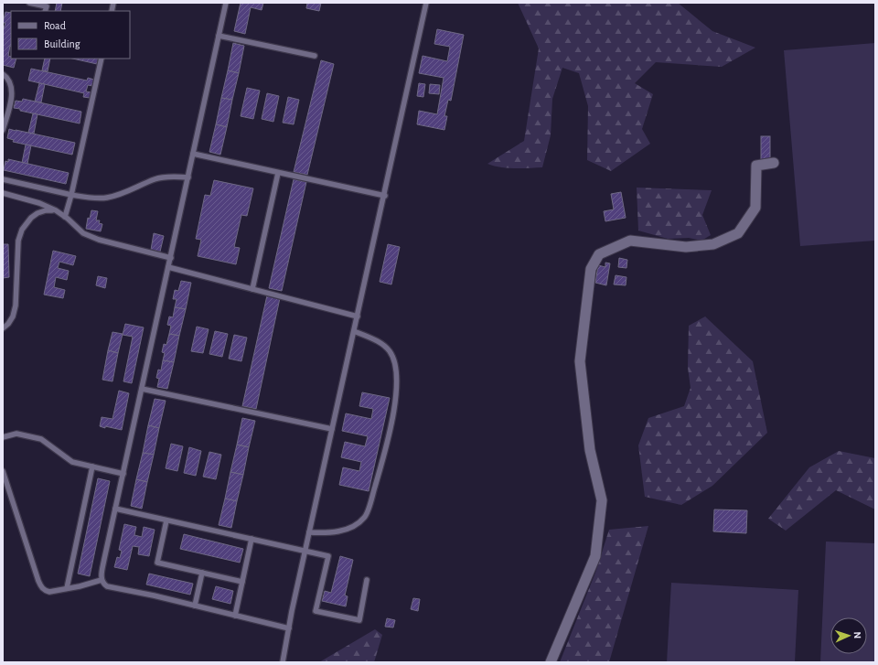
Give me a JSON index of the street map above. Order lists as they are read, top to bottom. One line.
{"legend":["Road","Building"],"north":"right"}
